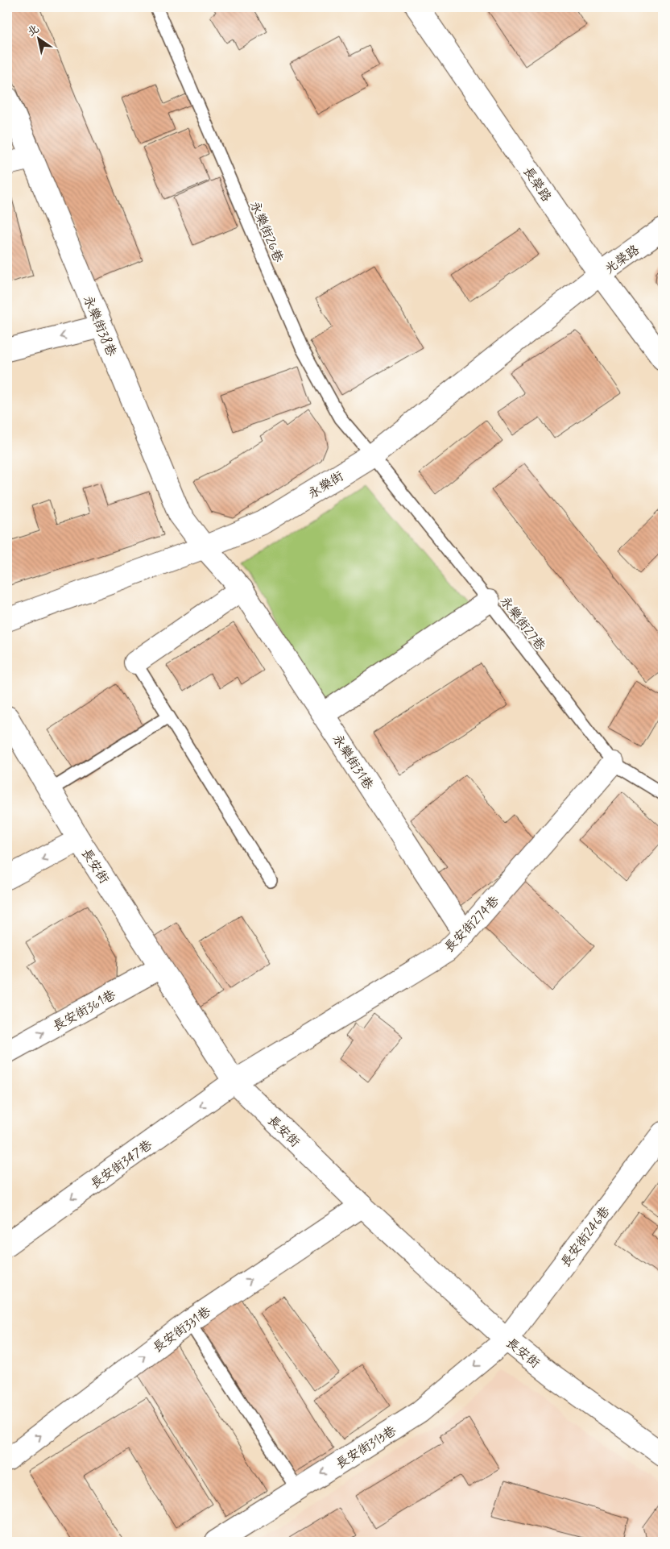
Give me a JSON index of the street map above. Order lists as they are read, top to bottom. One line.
{"streets":{"street":["長榮路","光榮路","永樂街38巷","永樂街","永樂街31巷","長安街","長安街274巷","長安街361巷","長安街347巷","長安街246巷","長安街331巷","長安街313巷"],"lane":["永樂街26巷","永樂街27巷"]},"crossings":[["長榮路","光榮路"],["長榮路","永樂街"],["永樂街26巷","永樂街"],["永樂街26巷","永樂街27巷"],["光榮路","永樂街"],["永樂街38巷","永樂街"],["永樂街38巷","永樂街31巷"],["永樂街","永樂街27巷"],["永樂街","永樂街31巷"],["永樂街27巷","長安街274巷"],["永樂街31巷","長安街274巷"],["長安街","長安街274巷"],["長安街","長安街361巷"],["長安街","長安街347巷"],["長安街","長安街246巷"],["長安街","長安街331巷"],["長安街","長安街313巷"],["長安街274巷","長安街347巷"],["長安街246巷","長安街313巷"]],"one_way":["長安街347巷","長安街331巷","長安街313巷"],"north":"top left"}
